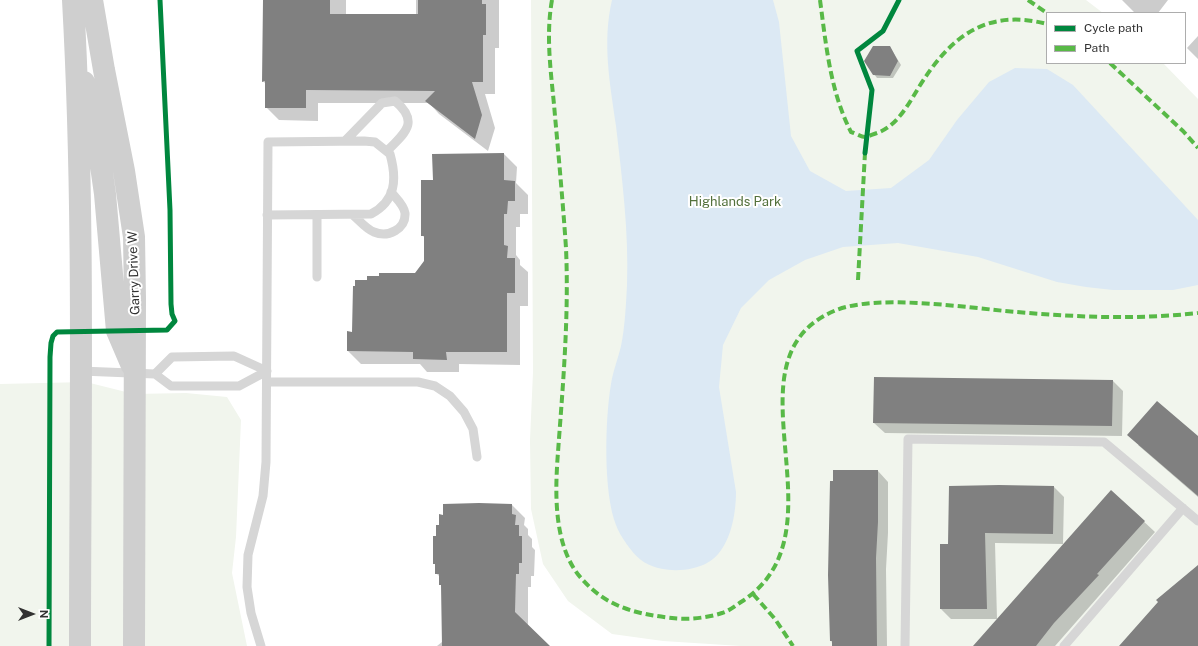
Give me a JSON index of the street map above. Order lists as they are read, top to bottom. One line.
{"streets":{"main road":["Garry Drive W"]},"parks":["Highlands Park"],"legend":["Cycle path","Path"],"north":"right"}
